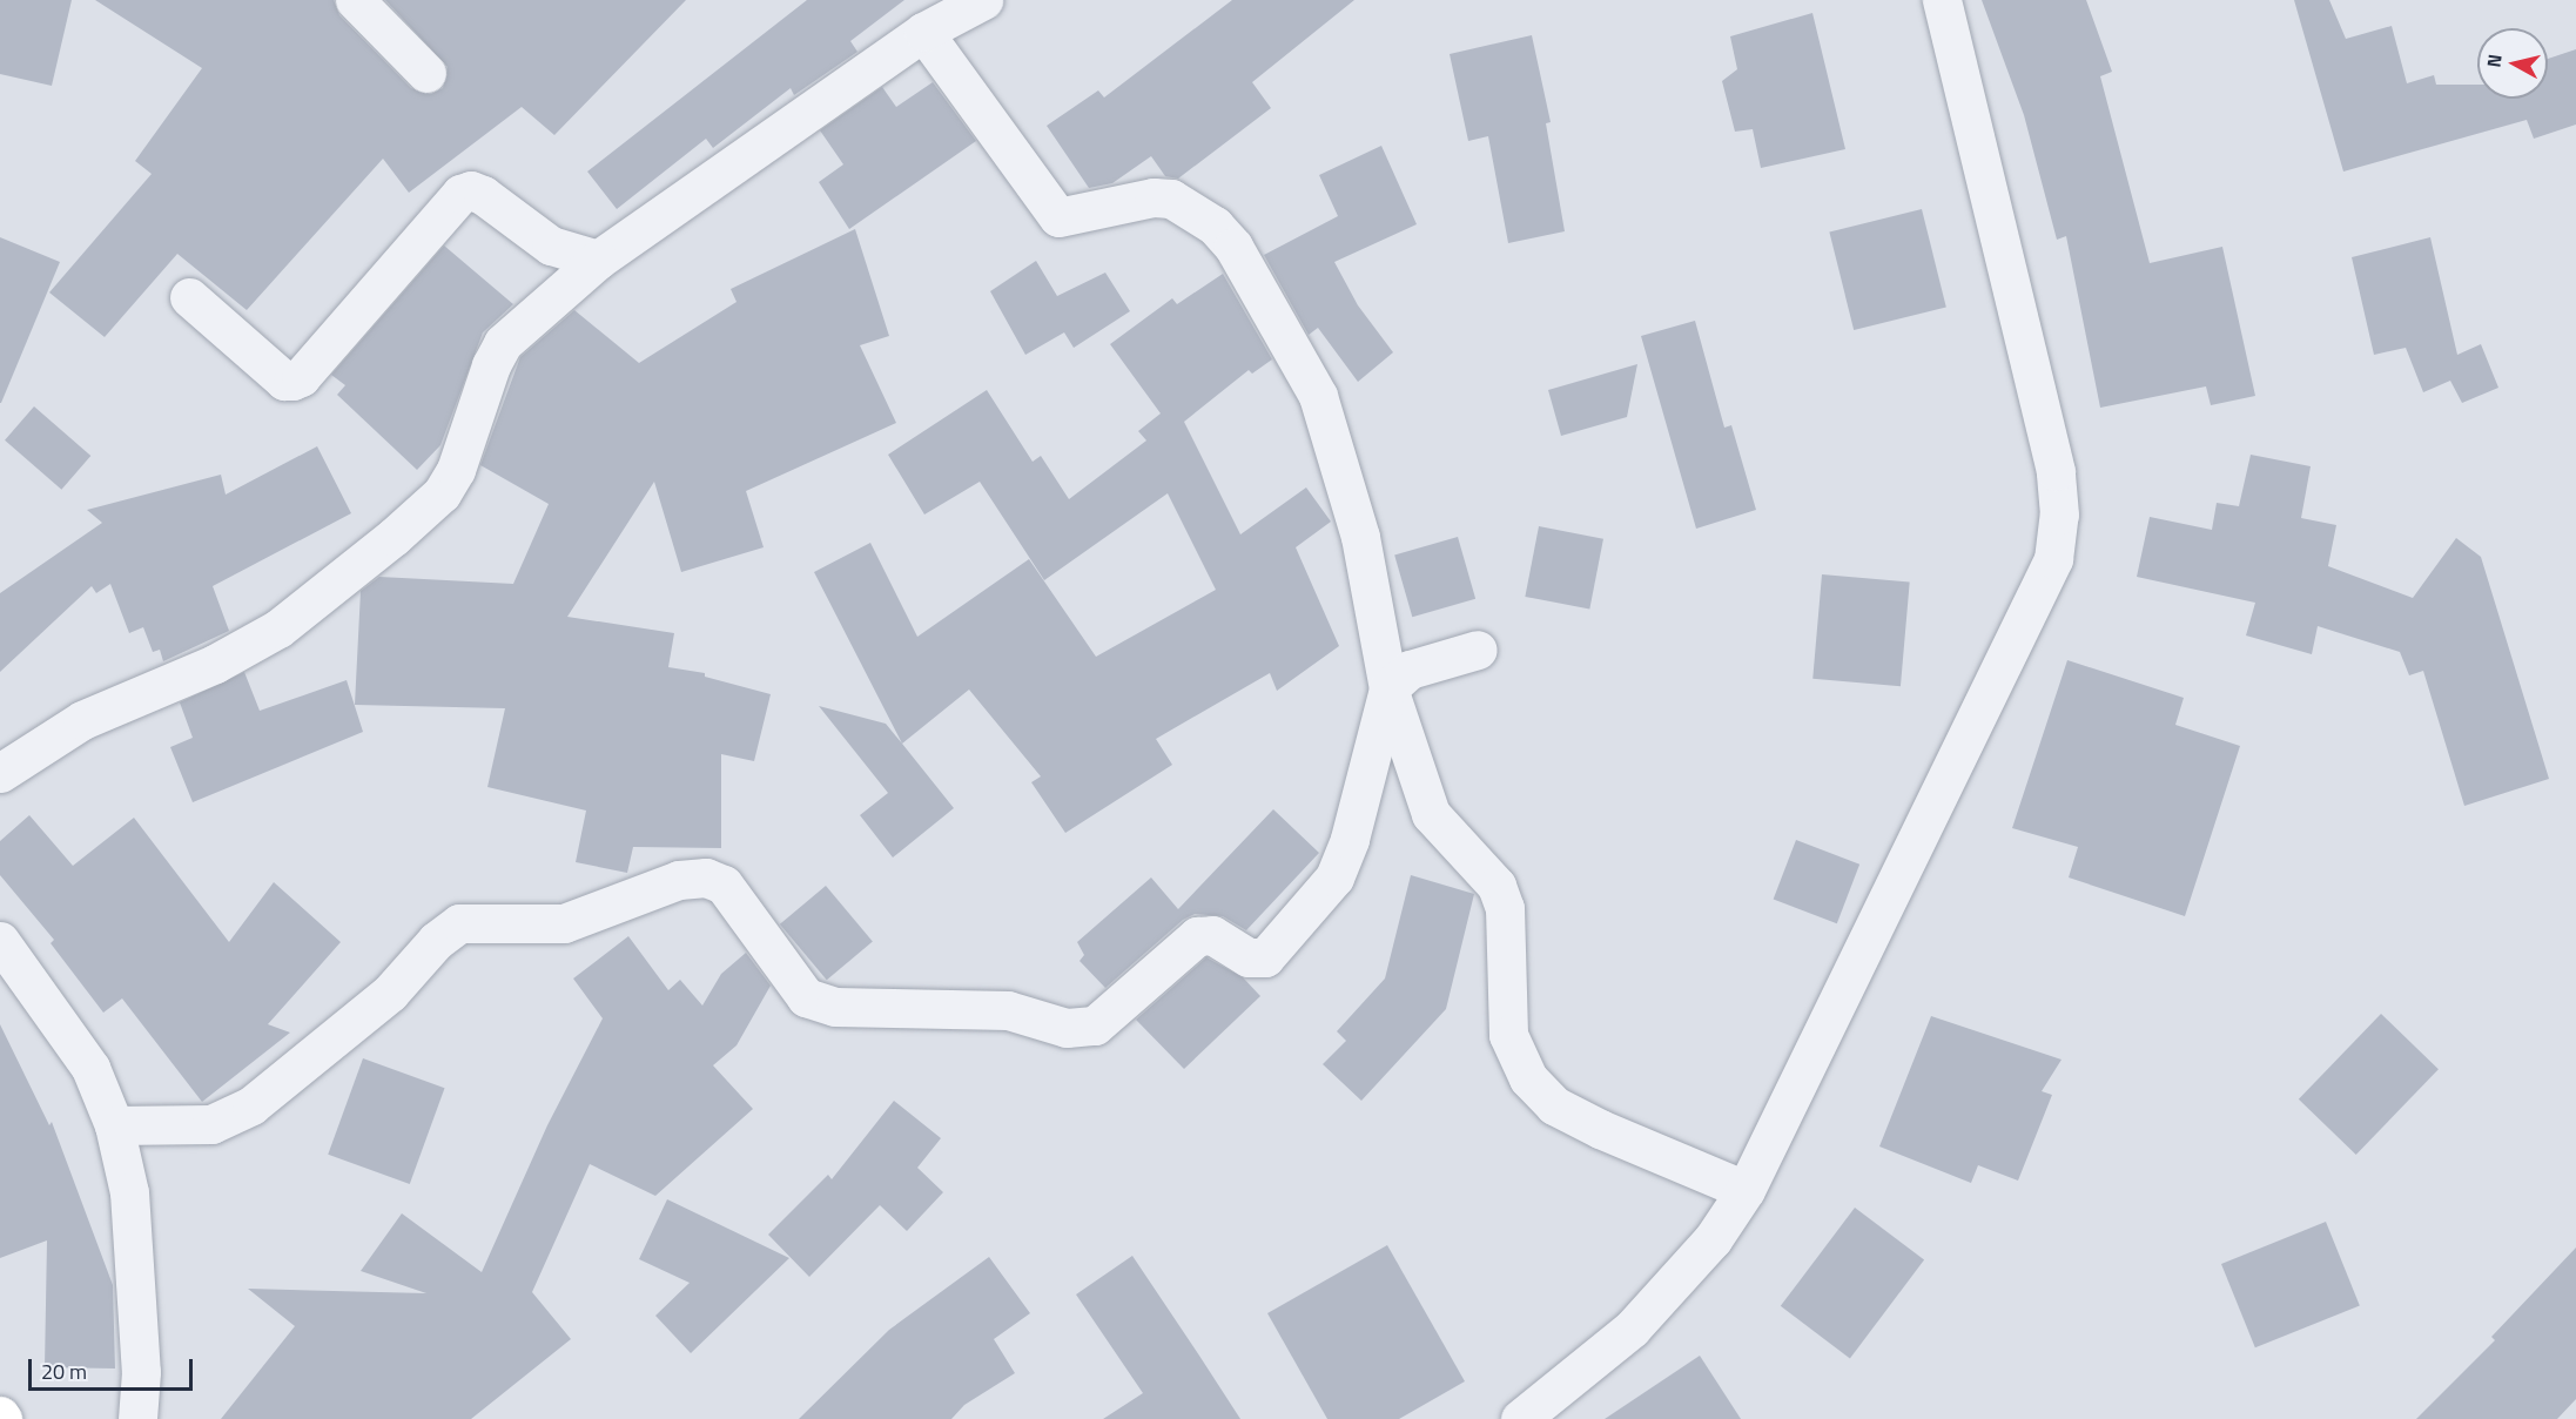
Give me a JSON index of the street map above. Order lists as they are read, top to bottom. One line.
{"scale_bar":"20 m","north":"left"}
